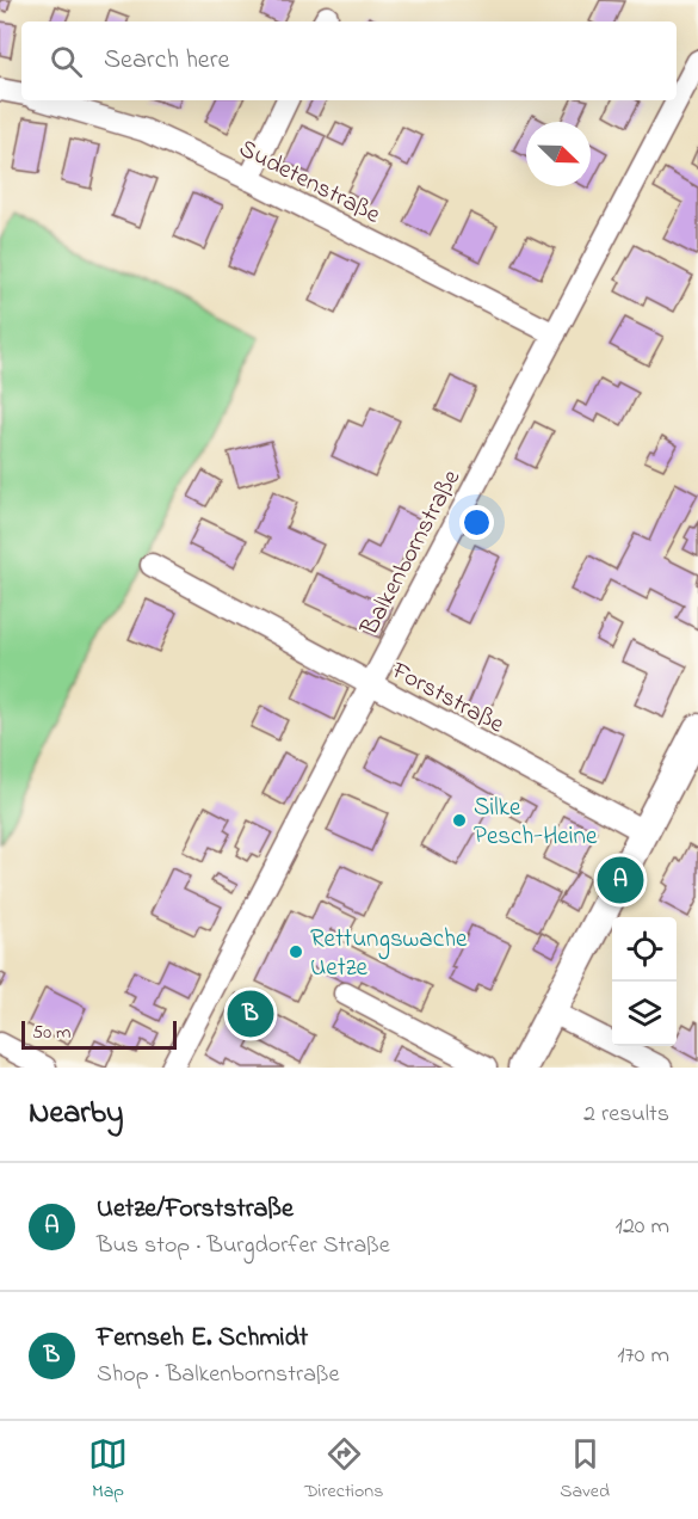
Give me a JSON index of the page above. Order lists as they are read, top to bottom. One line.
{"streets":{"street":["Sudetenstraße","Balkenbornstraße","Forststraße"]},"crossings":[["Sudetenstraße","Balkenbornstraße"],["Balkenbornstraße","Forststraße"]],"places":["Silke Pesch-Heine","Rettungswache Uetze"],"scale_bar":"50 m","north":"bottom right","page":{"search":"Search here","pins":["A","B"],"scale":"50 m","heading":["Nearby","2 results"],"list":[{"mark":"A","name":"Uetze/Forststraße","note":"Bus stop · Burgdorfer Straße","value":"120 m"},{"mark":"B","name":"Fernseh E. Schmidt","note":"Shop · Balkenbornstraße","value":"170 m"}],"nav":["Map","Directions","Saved"]}}
